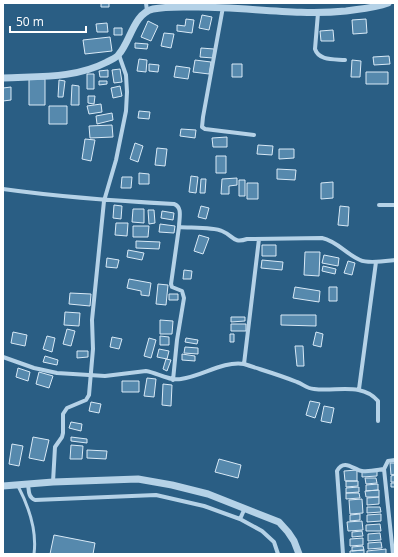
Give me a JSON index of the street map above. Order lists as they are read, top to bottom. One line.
{"scale_bar":"50 m"}
